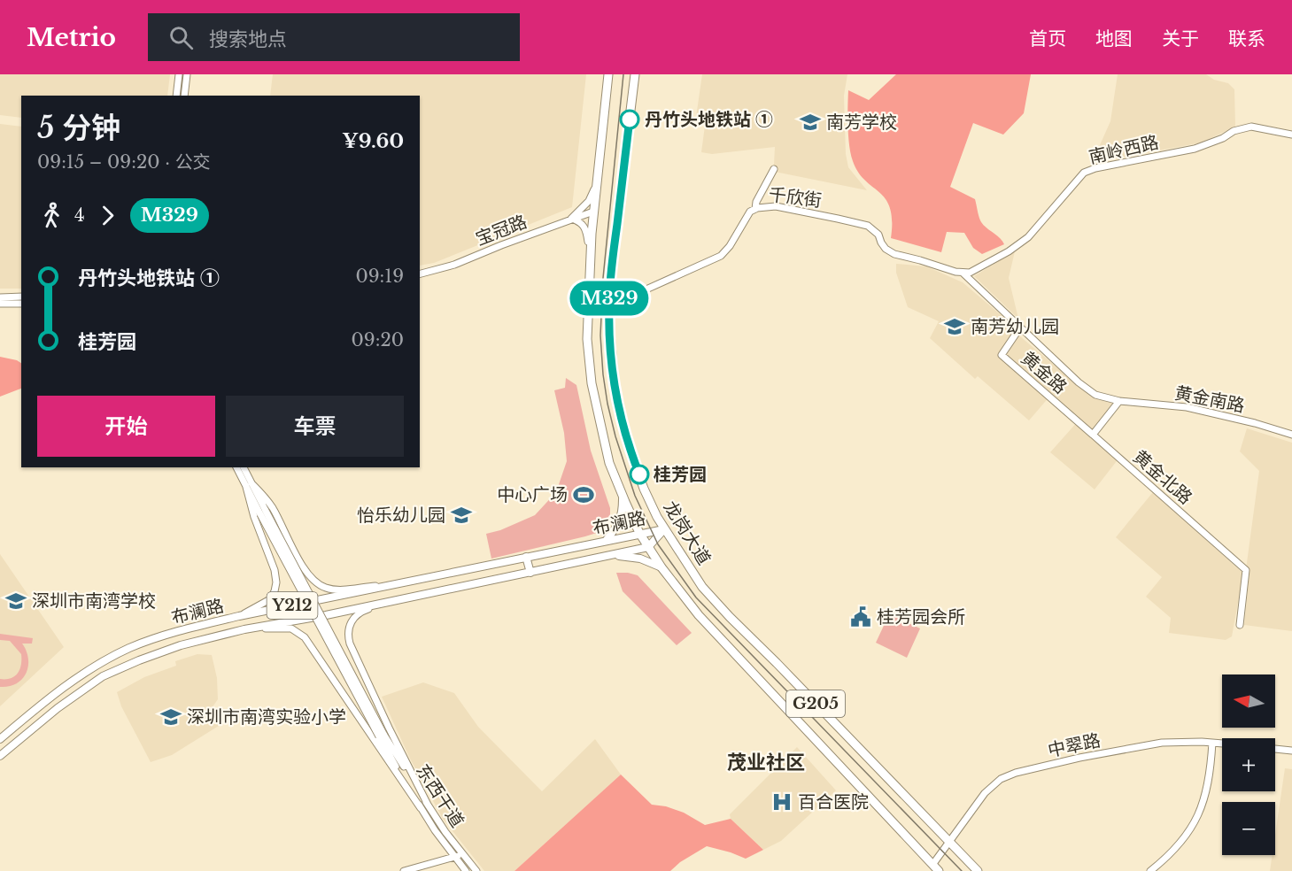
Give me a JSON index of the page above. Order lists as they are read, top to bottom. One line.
{"streets":{"highway":["龙岗大道","G205"],"main road":["布澜路","Y212"],"street":["南岭西路","千欣街","宝冠路","黄金路","黄金南路","黄金北路","中翠路","东西干道"]},"crossings":[["南岭西路","千欣街"],["千欣街","龙岗大道"],["宝冠路","G205"],["黄金路","黄金南路"],["黄金路","黄金北路"],["布澜路","龙岗大道"],["布澜路","G205"],["龙岗大道","中翠路"],["G205","中翠路"]],"districts":["茂业社区"],"places":{"other":["丹竹头地铁站 ①","桂芳园"],"school or university":["南芳学校","南芳幼儿园","怡乐幼儿园","深圳市南湾学校","深圳市南湾实验小学"],"sports":["中心广场"],"public building":["桂芳园会所"],"hospital":["百合医院"]},"lines":["bus line M329"],"north":"left","page":{"header":"Metrio","search":"搜索地点","nav":["首页","地图","关于","联系"],"on_map":"M329","heading":["5 分钟","09:15 – 09:20 · 公交","¥9.60"],"legs":["4","M329"],"list":[{"name":"丹竹头地铁站 ①","value":"09:19"},{"name":"桂芳园","value":"09:20"}],"buttons":["开始","车票"],"map_buttons":["+","−"]}}
